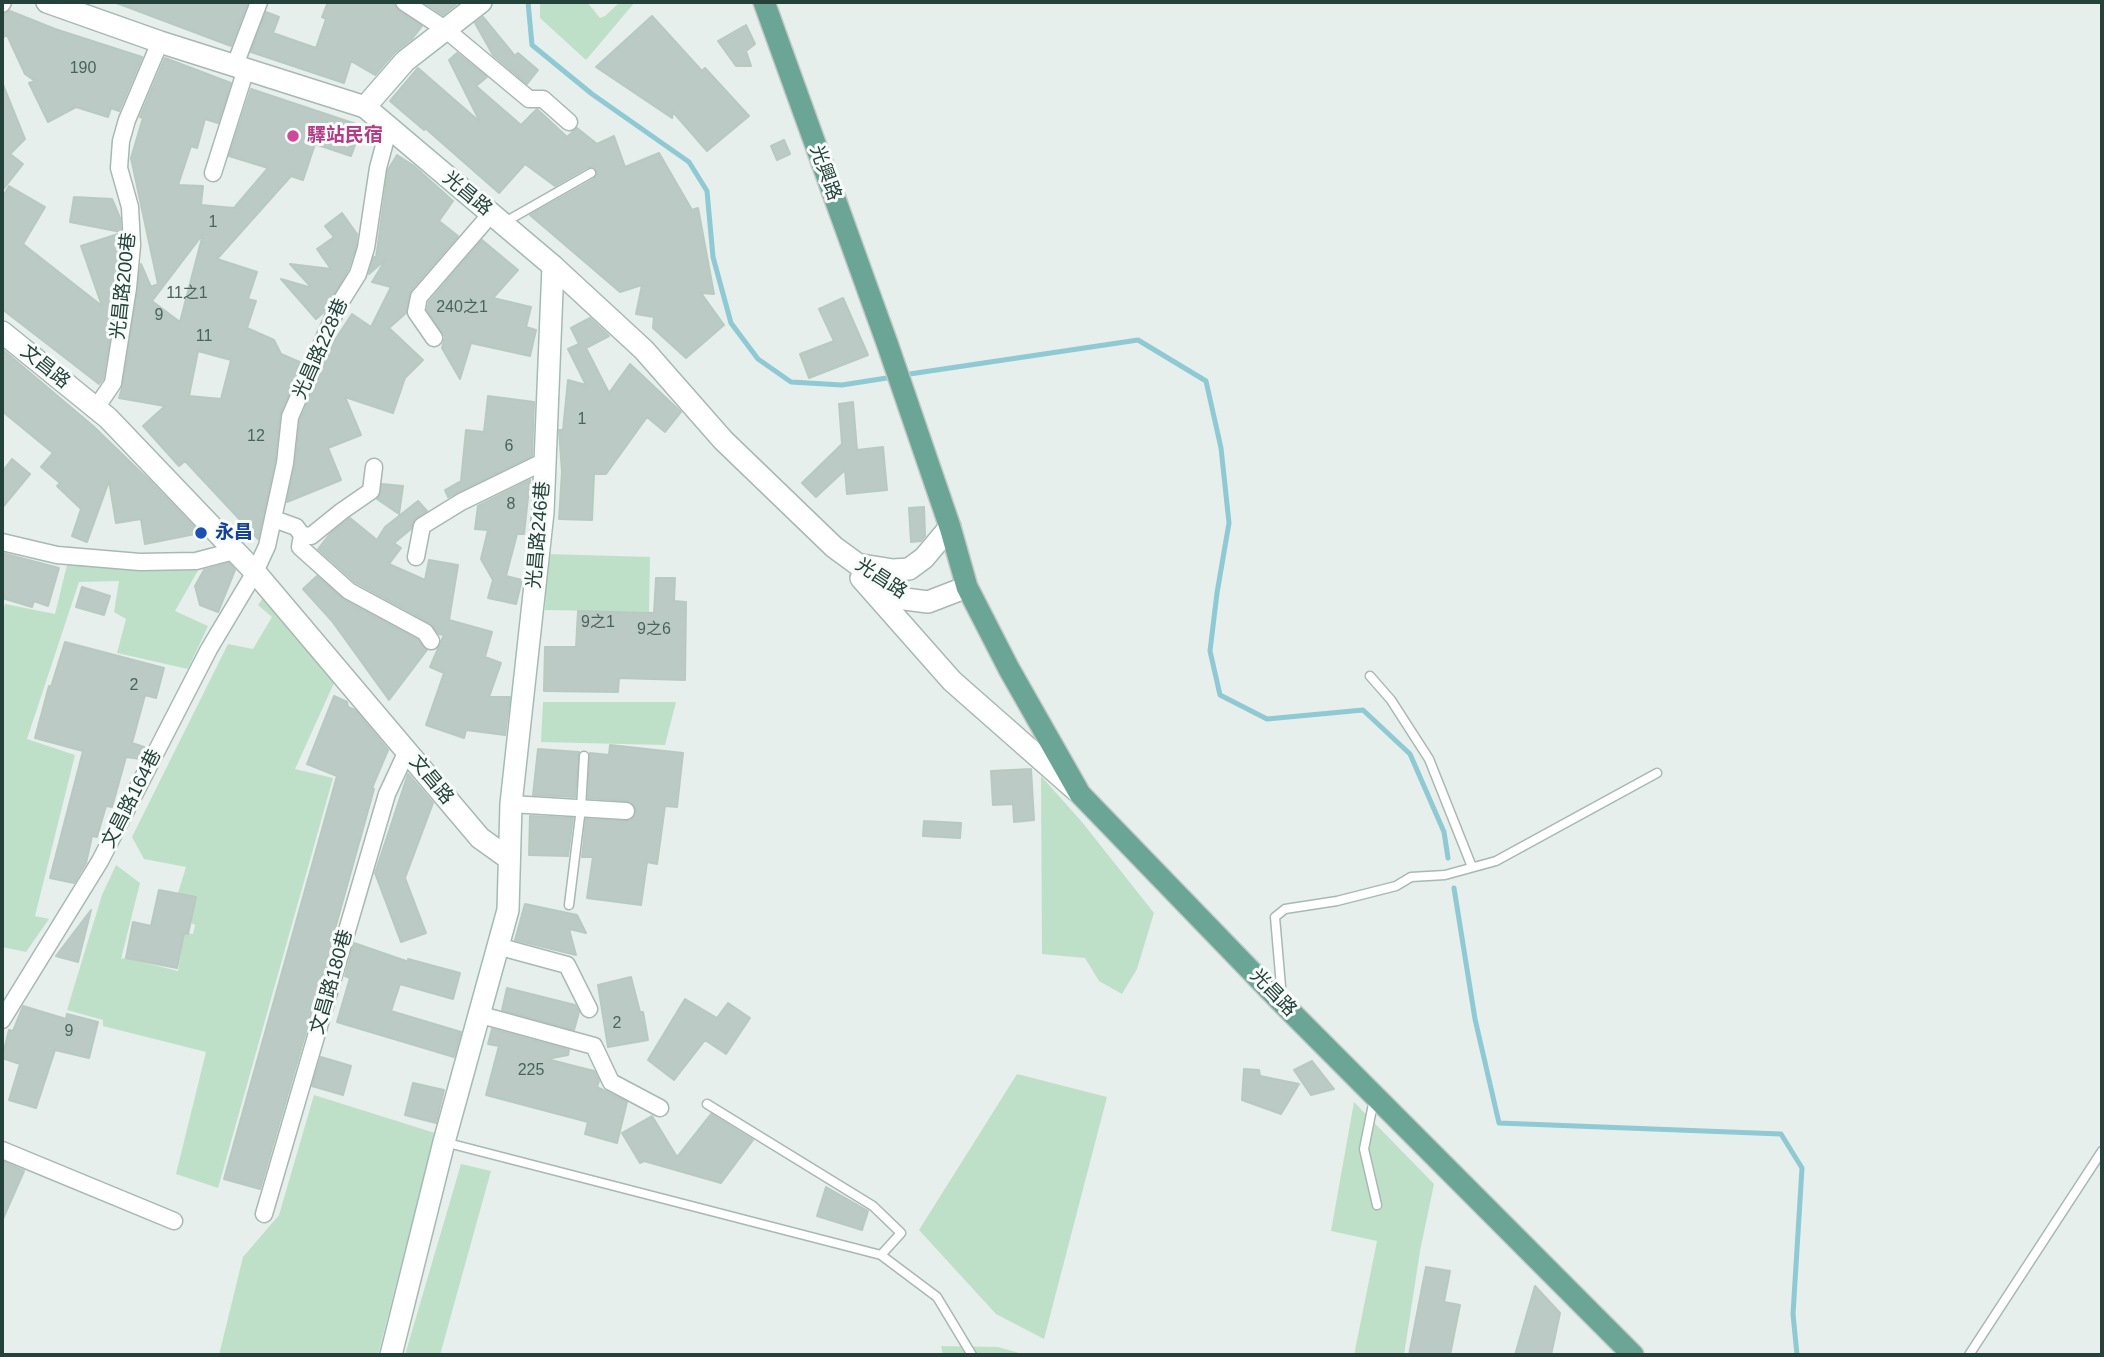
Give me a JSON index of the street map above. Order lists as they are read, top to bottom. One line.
{"streets":{"main road":["光興路","光昌路"],"street":["光昌路200巷","光昌路228巷","文昌路","光昌路246巷","文昌路164巷","文昌路180巷"]},"crossings":[["光昌路","光昌路200巷"],["光昌路","光昌路228巷"],["光昌路","光昌路246巷"],["光昌路200巷","文昌路"],["光昌路228巷","文昌路"],["光昌路228巷","文昌路164巷"],["文昌路","光昌路246巷"],["文昌路","文昌路164巷"],["文昌路","文昌路180巷"]],"places":["驛站民宿","永昌"],"house_numbers":["190","1","11之1","240之1","9","11","1","12","6","8","9之1","9之6","2","2","9","225"]}
